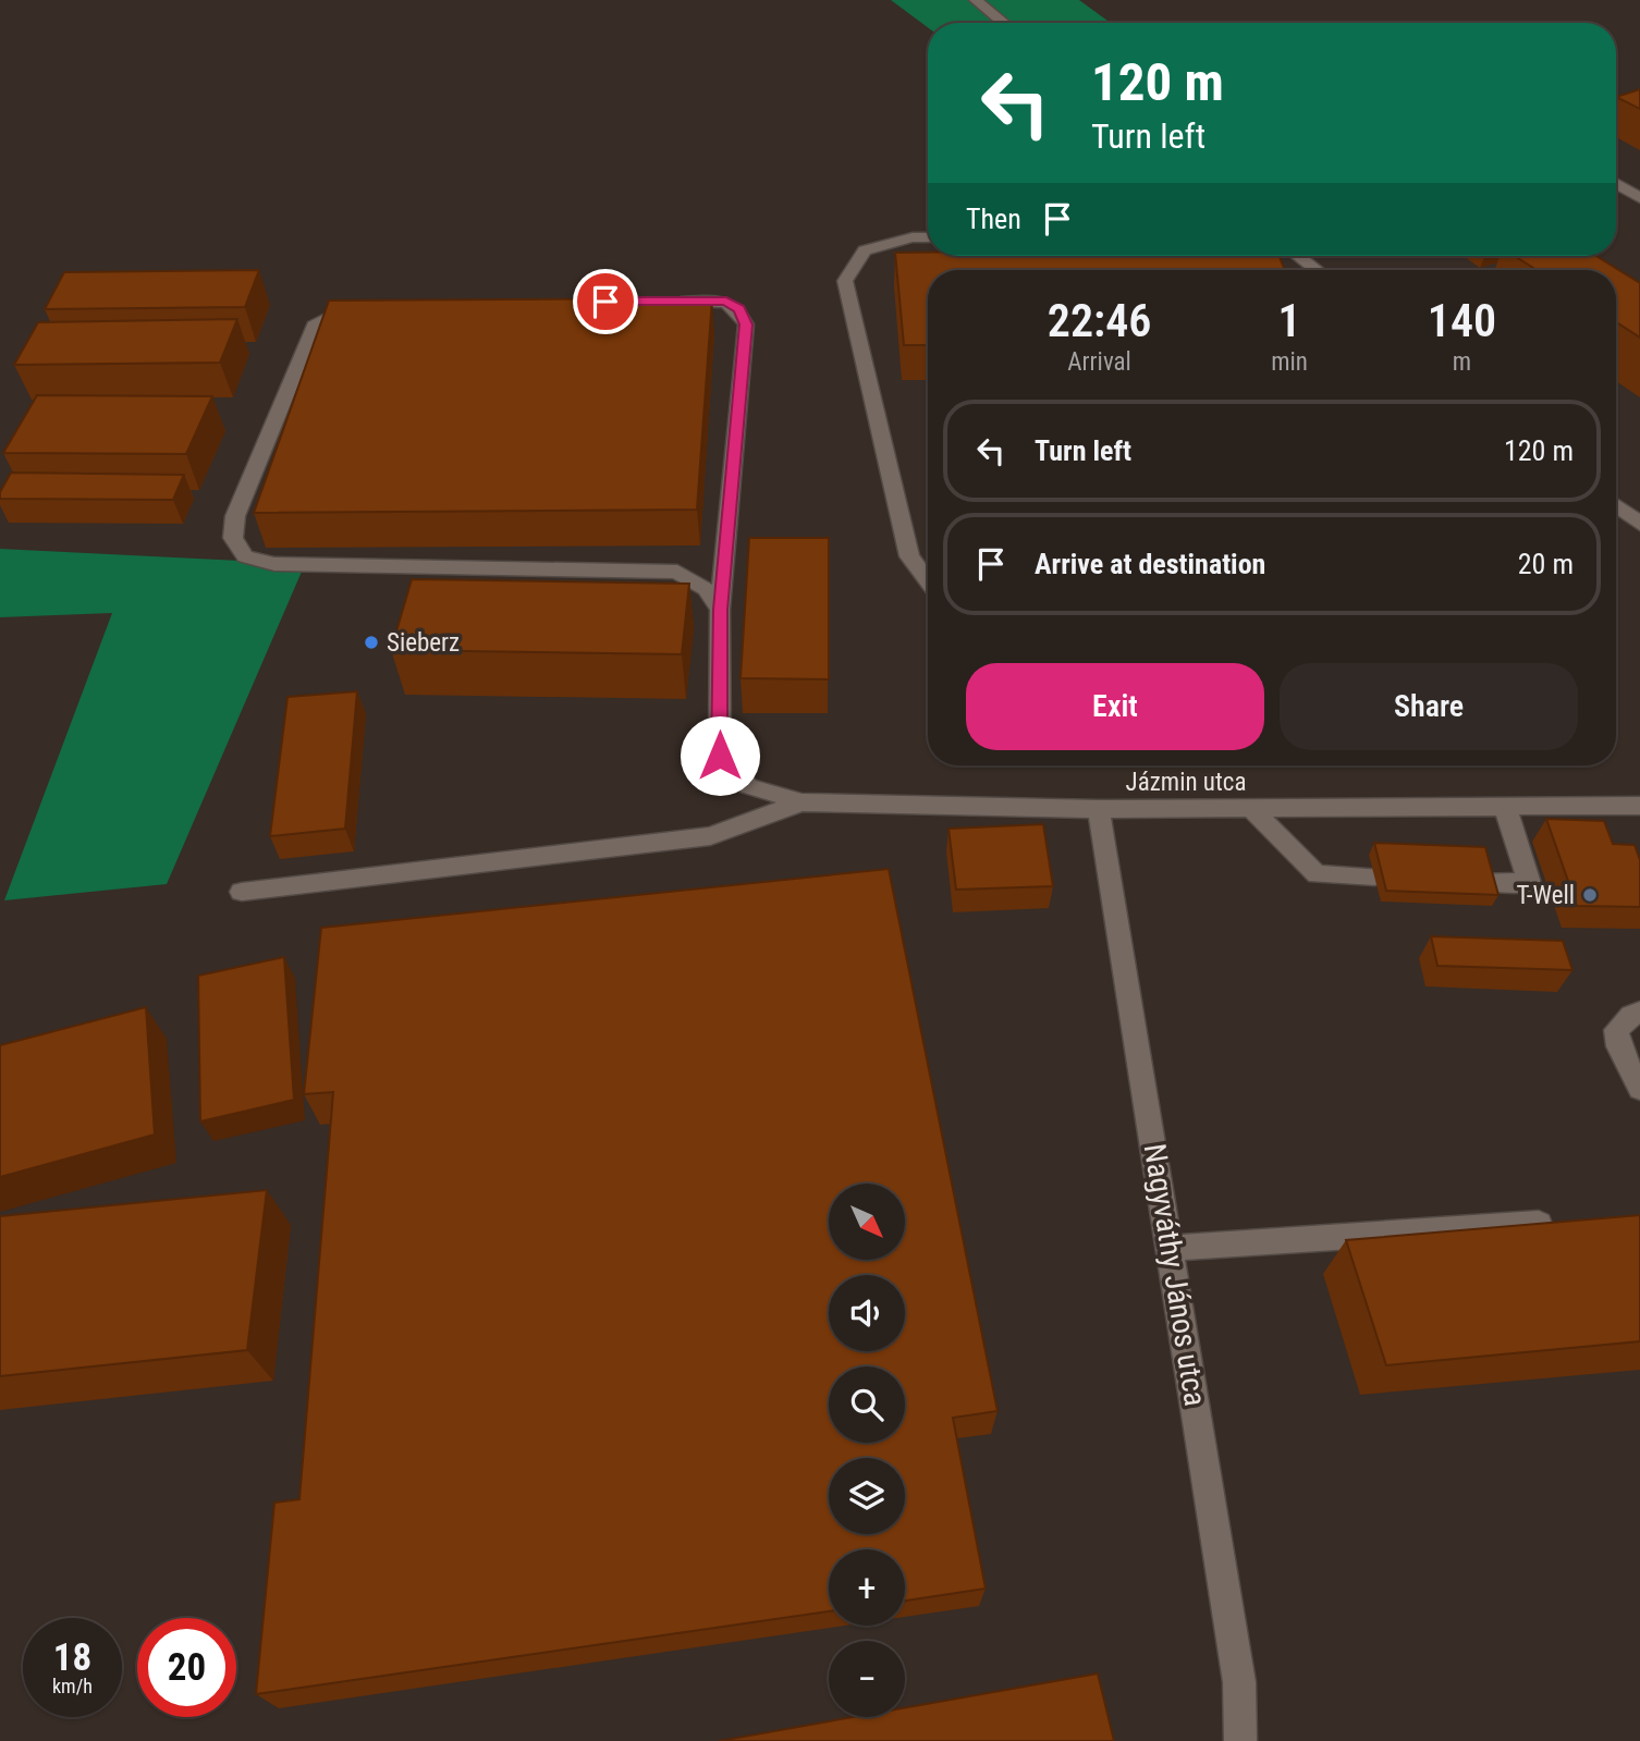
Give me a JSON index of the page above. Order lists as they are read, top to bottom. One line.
{"streets":{"street":["Jázmin utca","Nagyváthy János utca"]},"crossings":[["Jázmin utca","Nagyváthy János utca"]],"places":["Sieberz","T-Well"],"north":"bottom right","page":{"turn":["120 m","Turn left"],"then":"Then","eta":["22:46","Arrival","1","min","140","m"],"list":[{"name":"Turn left","value":"120 m"},{"name":"Arrive at destination","value":"20 m"}],"buttons":["Exit","Share"],"map_buttons":["+","−"],"speed":"18 km/h","limit":"20"}}
